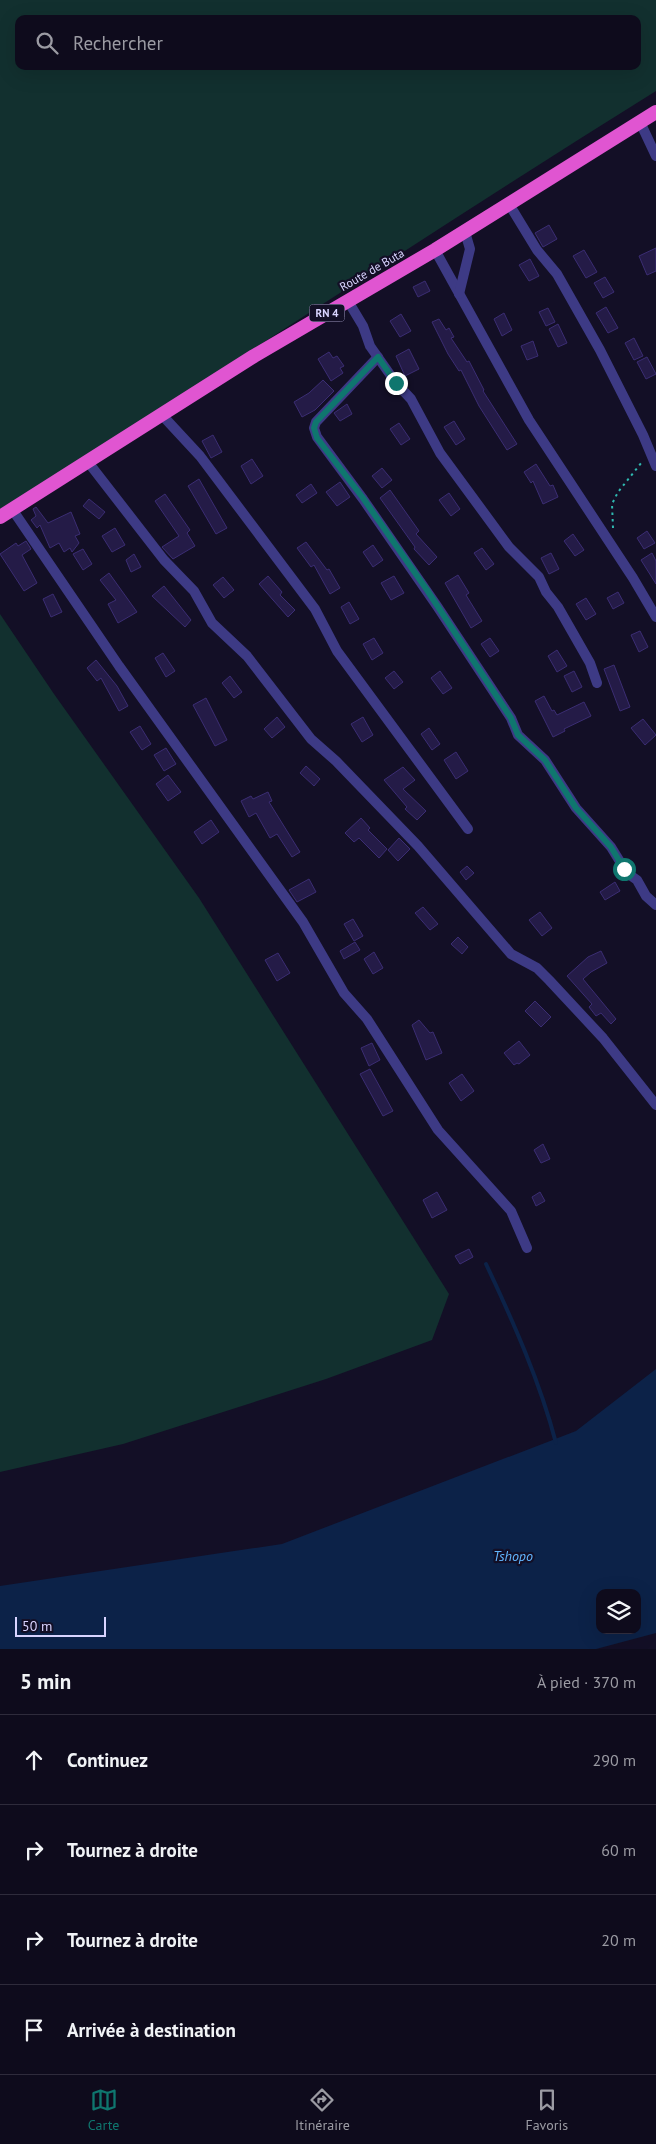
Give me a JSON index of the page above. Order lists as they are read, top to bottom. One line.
{"streets":{"highway":["Route de Buta","RN 4"]},"water":["Tshopo"],"scale_bar":"50 m","page":{"search":"Rechercher","scale":"50 m","heading":["5 min","À pied · 370 m"],"list":[["Continuez","290 m"],["Tournez à droite","60 m"],["Tournez à droite","20 m"],"Arrivée à destination"],"nav":["Carte","Itinéraire","Favoris"]}}
